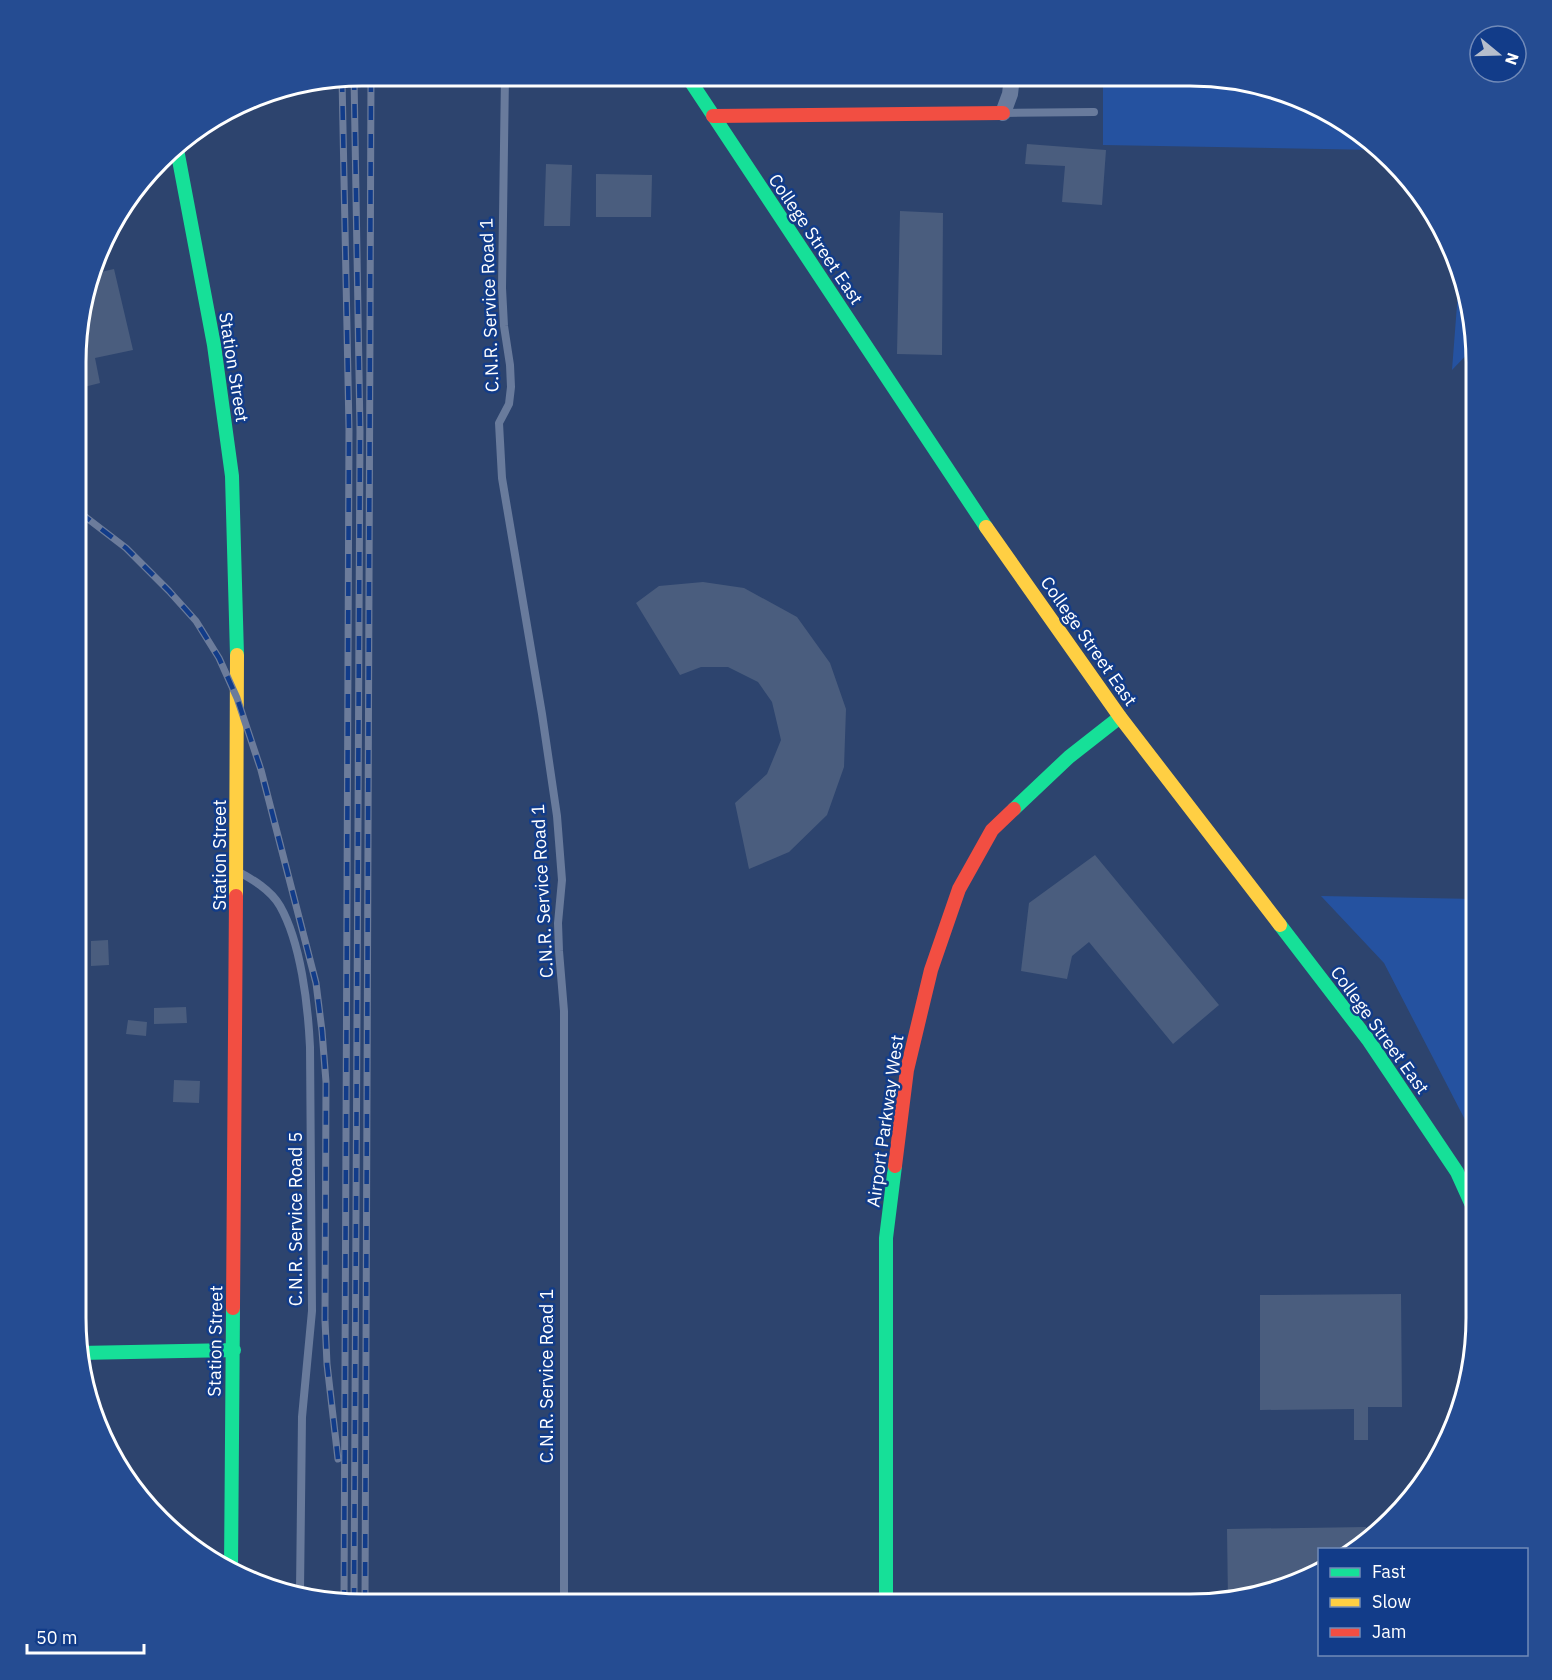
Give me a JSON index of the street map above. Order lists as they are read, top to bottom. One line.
{"streets":{"street":["College Street East","Station Street","Airport Parkway West"],"lane":["C.N.R. Service Road 1","C.N.R. Service Road 5"]},"crossings":[["College Street East","Airport Parkway West"],["Station Street","C.N.R. Service Road 5"]],"legend":["Fast","Slow","Jam"],"scale_bar":"50 m","north":"right"}
